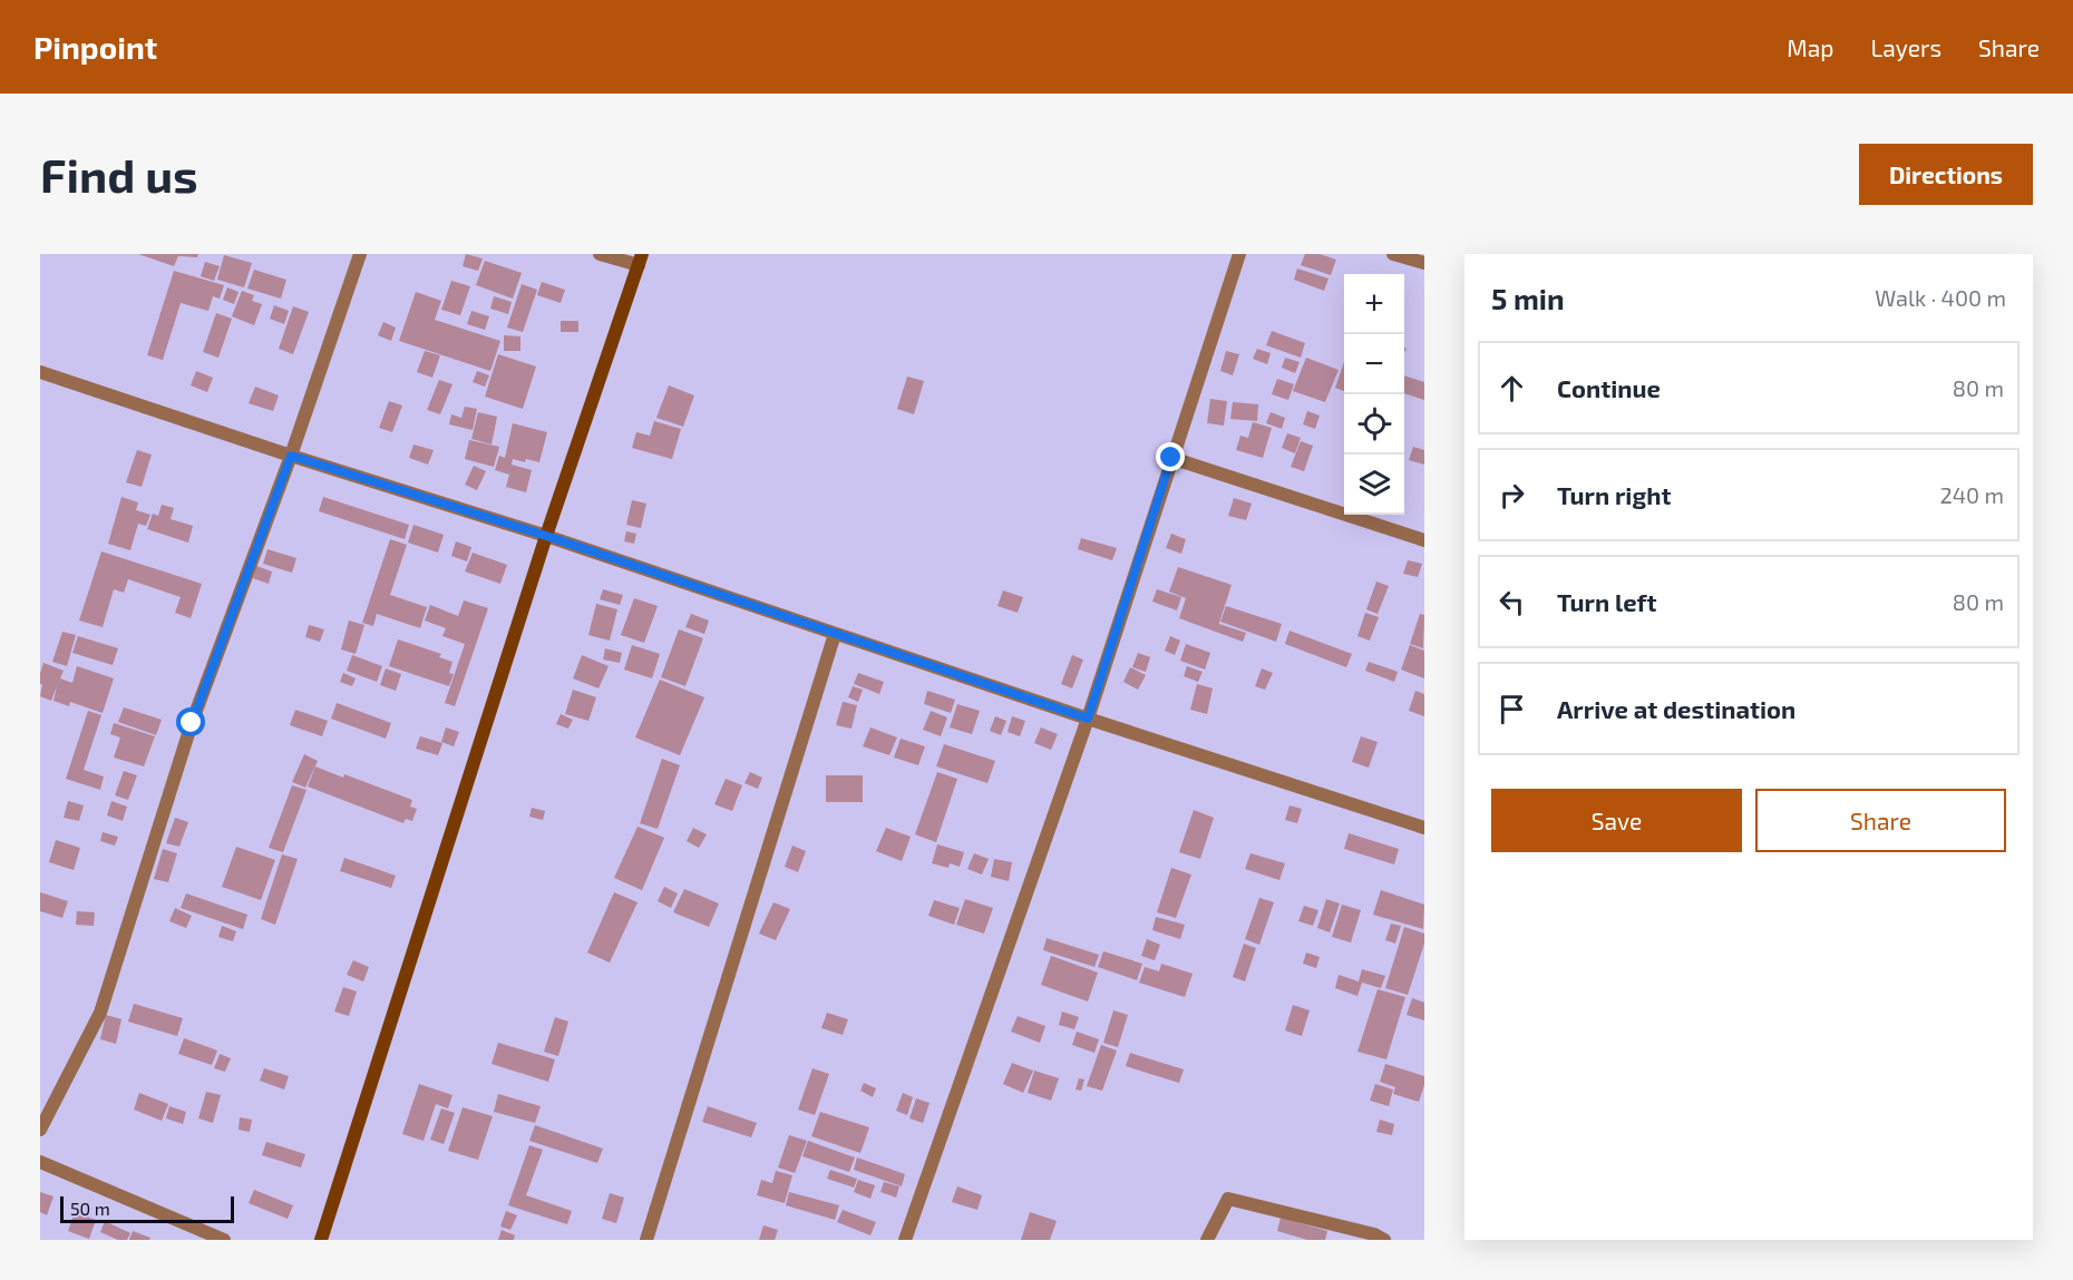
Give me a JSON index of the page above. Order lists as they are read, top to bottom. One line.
{"scale_bar":"50 m","page":{"header":"Pinpoint","nav":["Map","Layers","Share"],"buttons":["Directions",["Save","Share"]],"title":"Find us","heading":["5 min","Walk · 400 m"],"map_buttons":["+","−"],"list":[["Continue","80 m"],["Turn right","240 m"],["Turn left","80 m"],"Arrive at destination"],"scale":"50 m"}}
